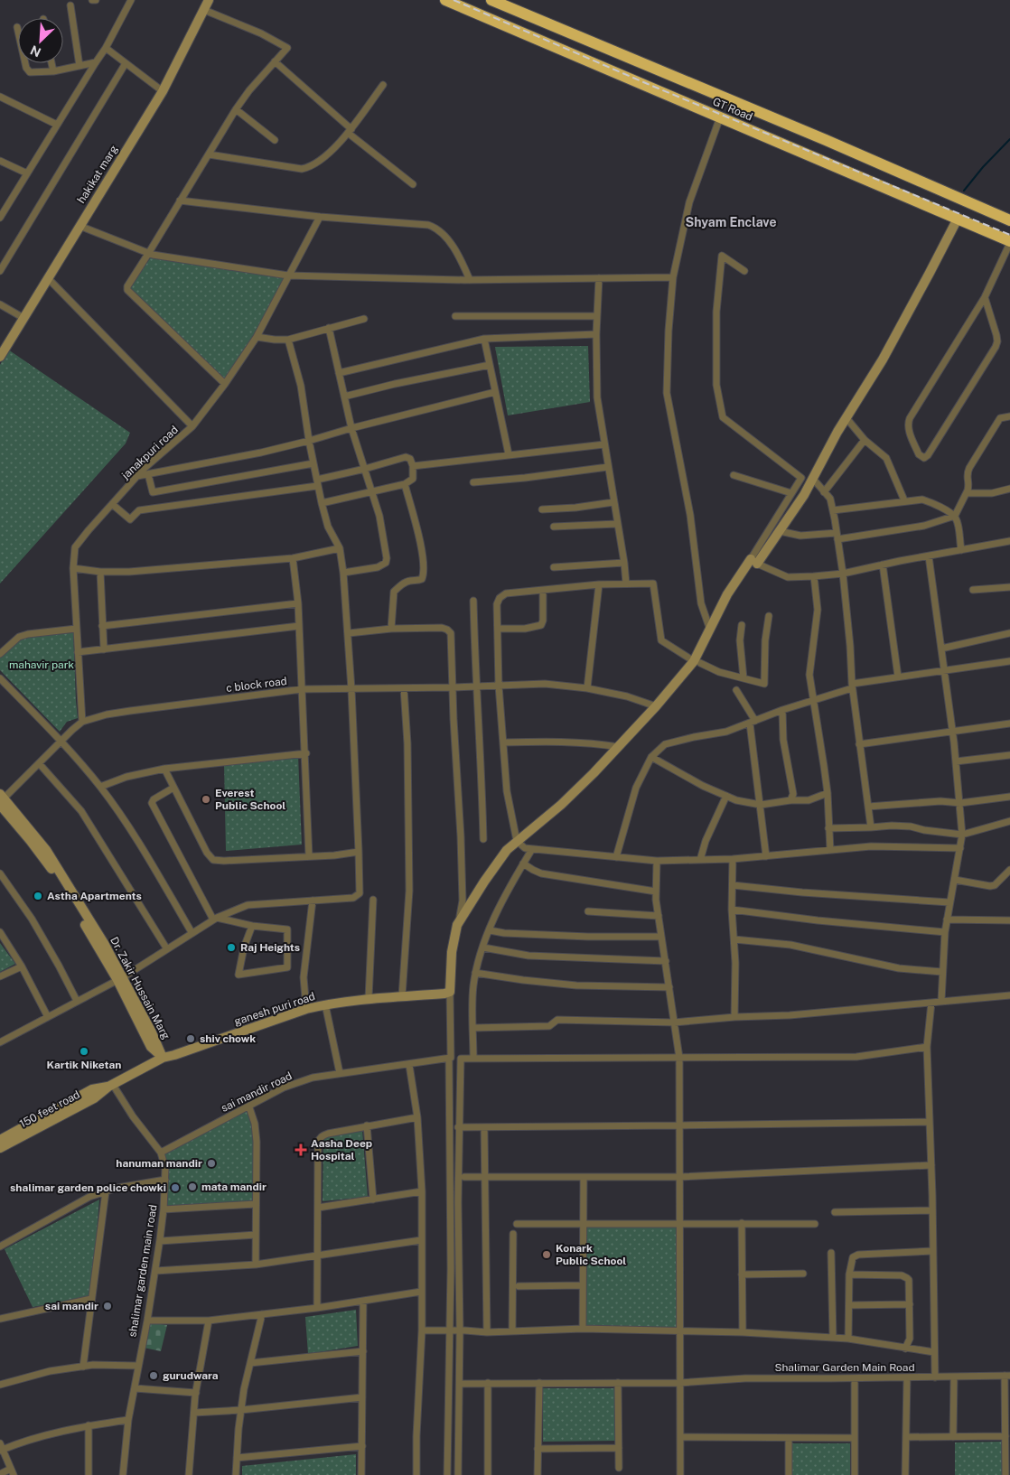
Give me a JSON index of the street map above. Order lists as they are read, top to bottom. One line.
{"streets":{"highway":["GT Road"],"street":["hakikat marg","janakpuri road","c block road","Dr. Zakir Hussain Marg","ganesh puri road","sai mandir road","150 feet road","shalimar garden main road","Shalimar Garden Main Road"]},"crossings":[["janakpuri road","c block road"],["c block road","Dr. Zakir Hussain Marg"],["Dr. Zakir Hussain Marg","ganesh puri road"],["Dr. Zakir Hussain Marg","150 feet road"],["ganesh puri road","150 feet road"],["sai mandir road","shalimar garden main road"],["150 feet road","shalimar garden main road"]],"districts":["Shyam Enclave"],"parks":["mahavir park"],"places":{"other":["Everest Public School","Astha Apartments","Raj Heights","shiv chowk","Kartik Niketan","hanuman mandir","mata mandir","shalimar garden police chowki","Konark Public School","sai mandir","gurudwara"],"health":["Aasha Deep Hospital"]},"north":"bottom left"}
